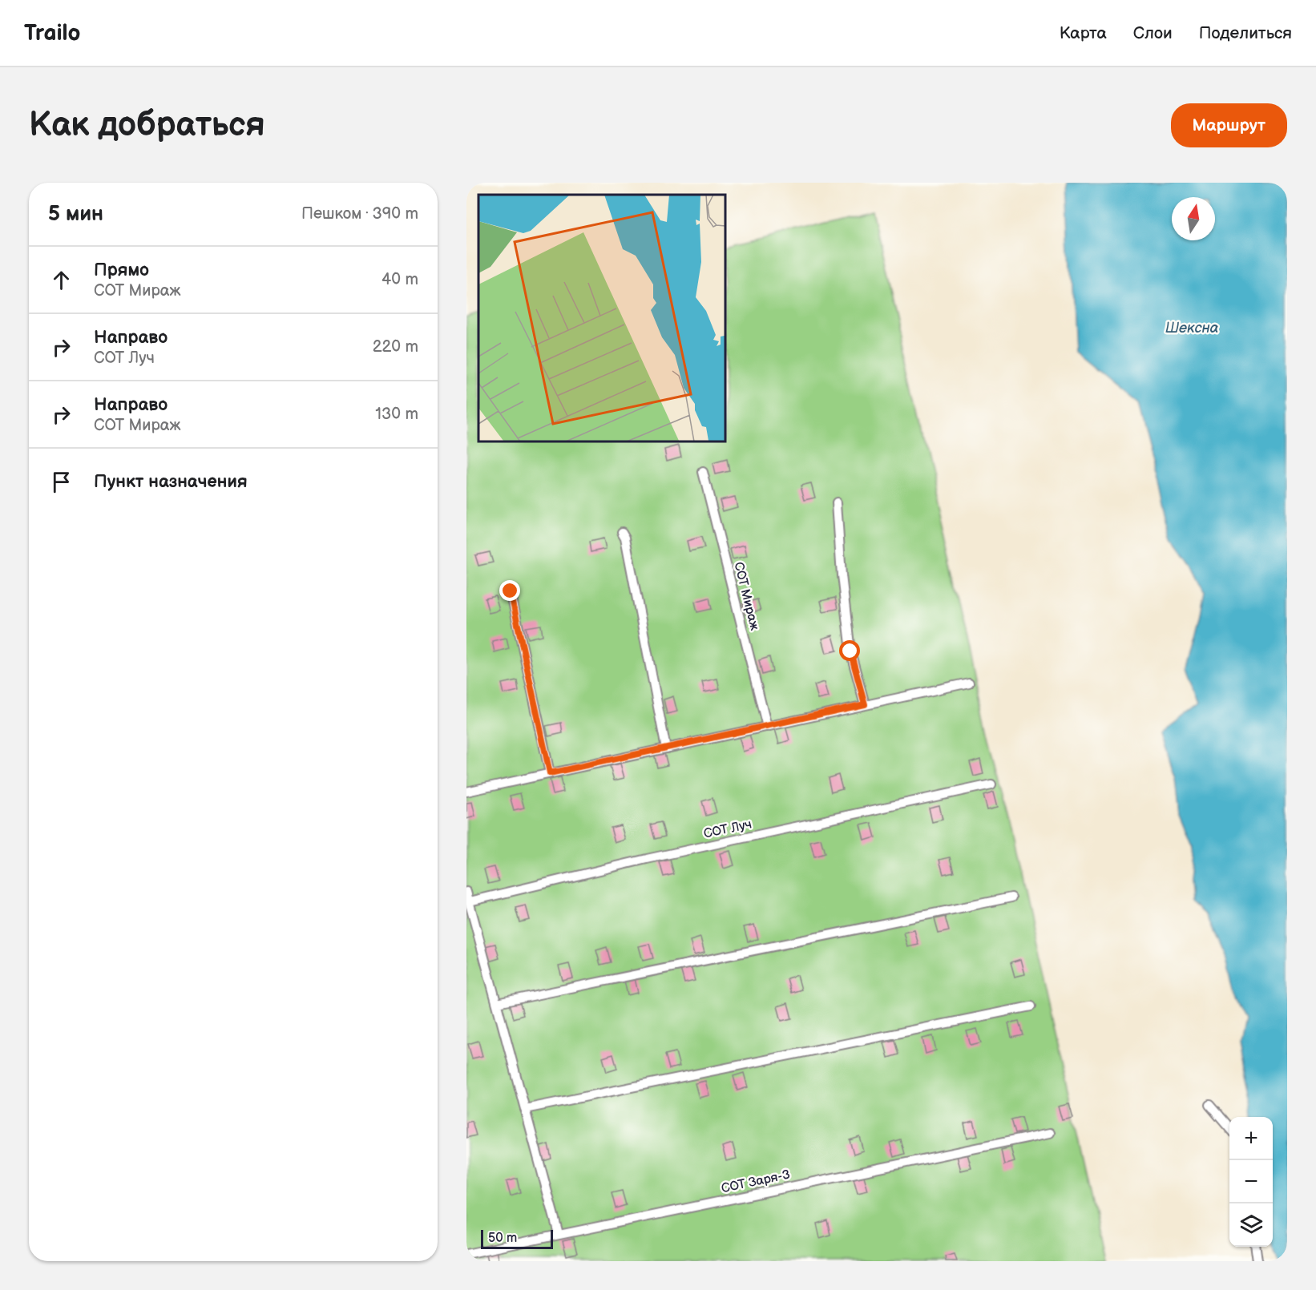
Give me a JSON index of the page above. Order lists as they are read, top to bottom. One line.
{"streets":{"street":["СОТ Мираж","СОТ Луч","СОТ Заря-3"]},"water":["Шексна"],"scale_bar":"50 m","north":"top","page":{"header":"Trailo","nav":["Карта","Слои","Поделиться"],"buttons":"Маршрут","title":"Как добраться","heading":["5 мин","Пешком · 390 m"],"list":[["Прямо","СОТ Мираж","40 m"],["Направо","СОТ Луч","220 m"],["Направо","СОТ Мираж","130 m"],"Пункт назначения"],"map_buttons":["+","−"],"scale":"50 m"}}
